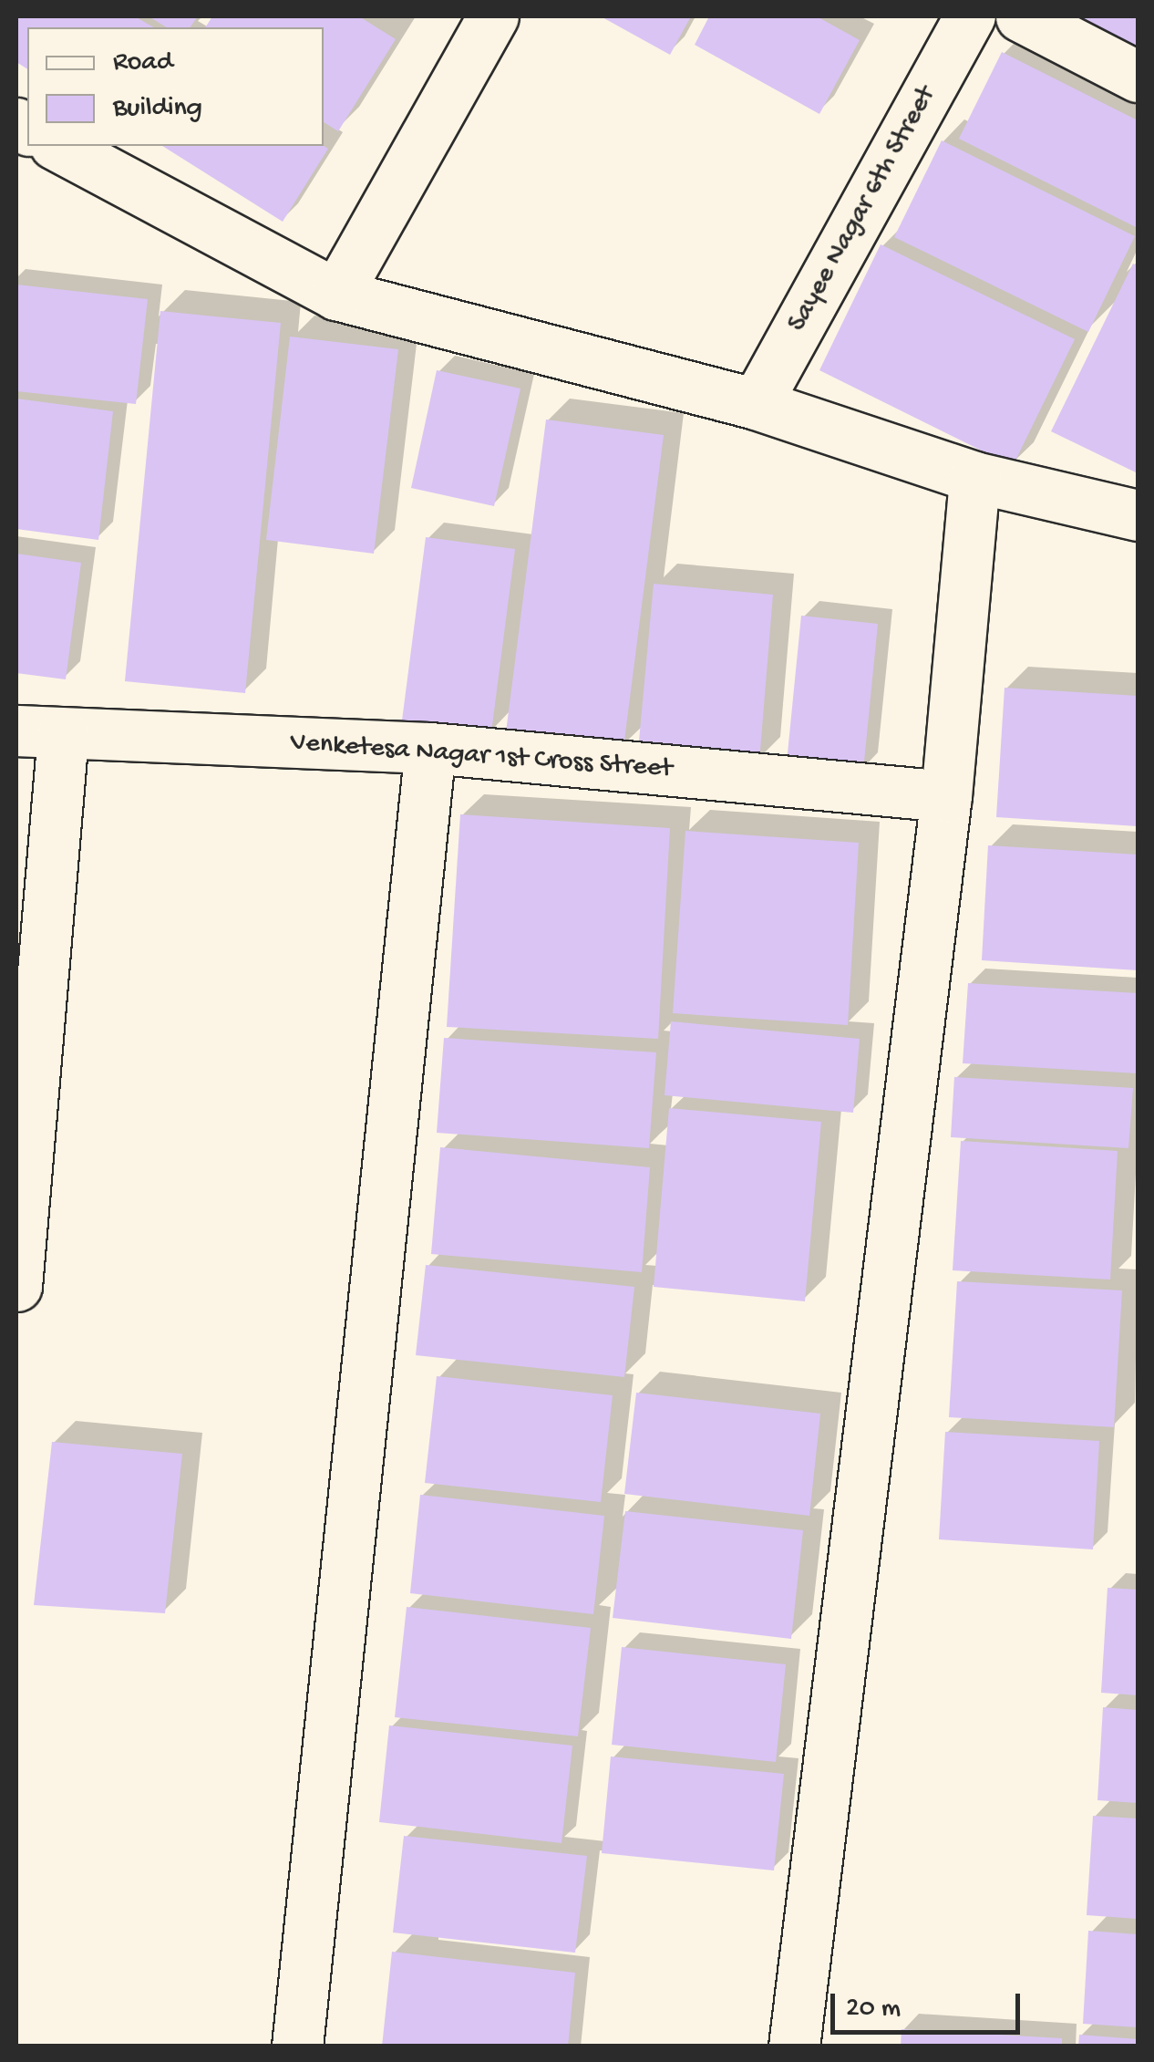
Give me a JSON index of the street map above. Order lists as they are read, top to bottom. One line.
{"streets":{"street":["Sayee Nagar 6th Street","Venketesa Nagar 1st Cross Street"]},"legend":["Road","Building"],"scale_bar":"20 m"}
